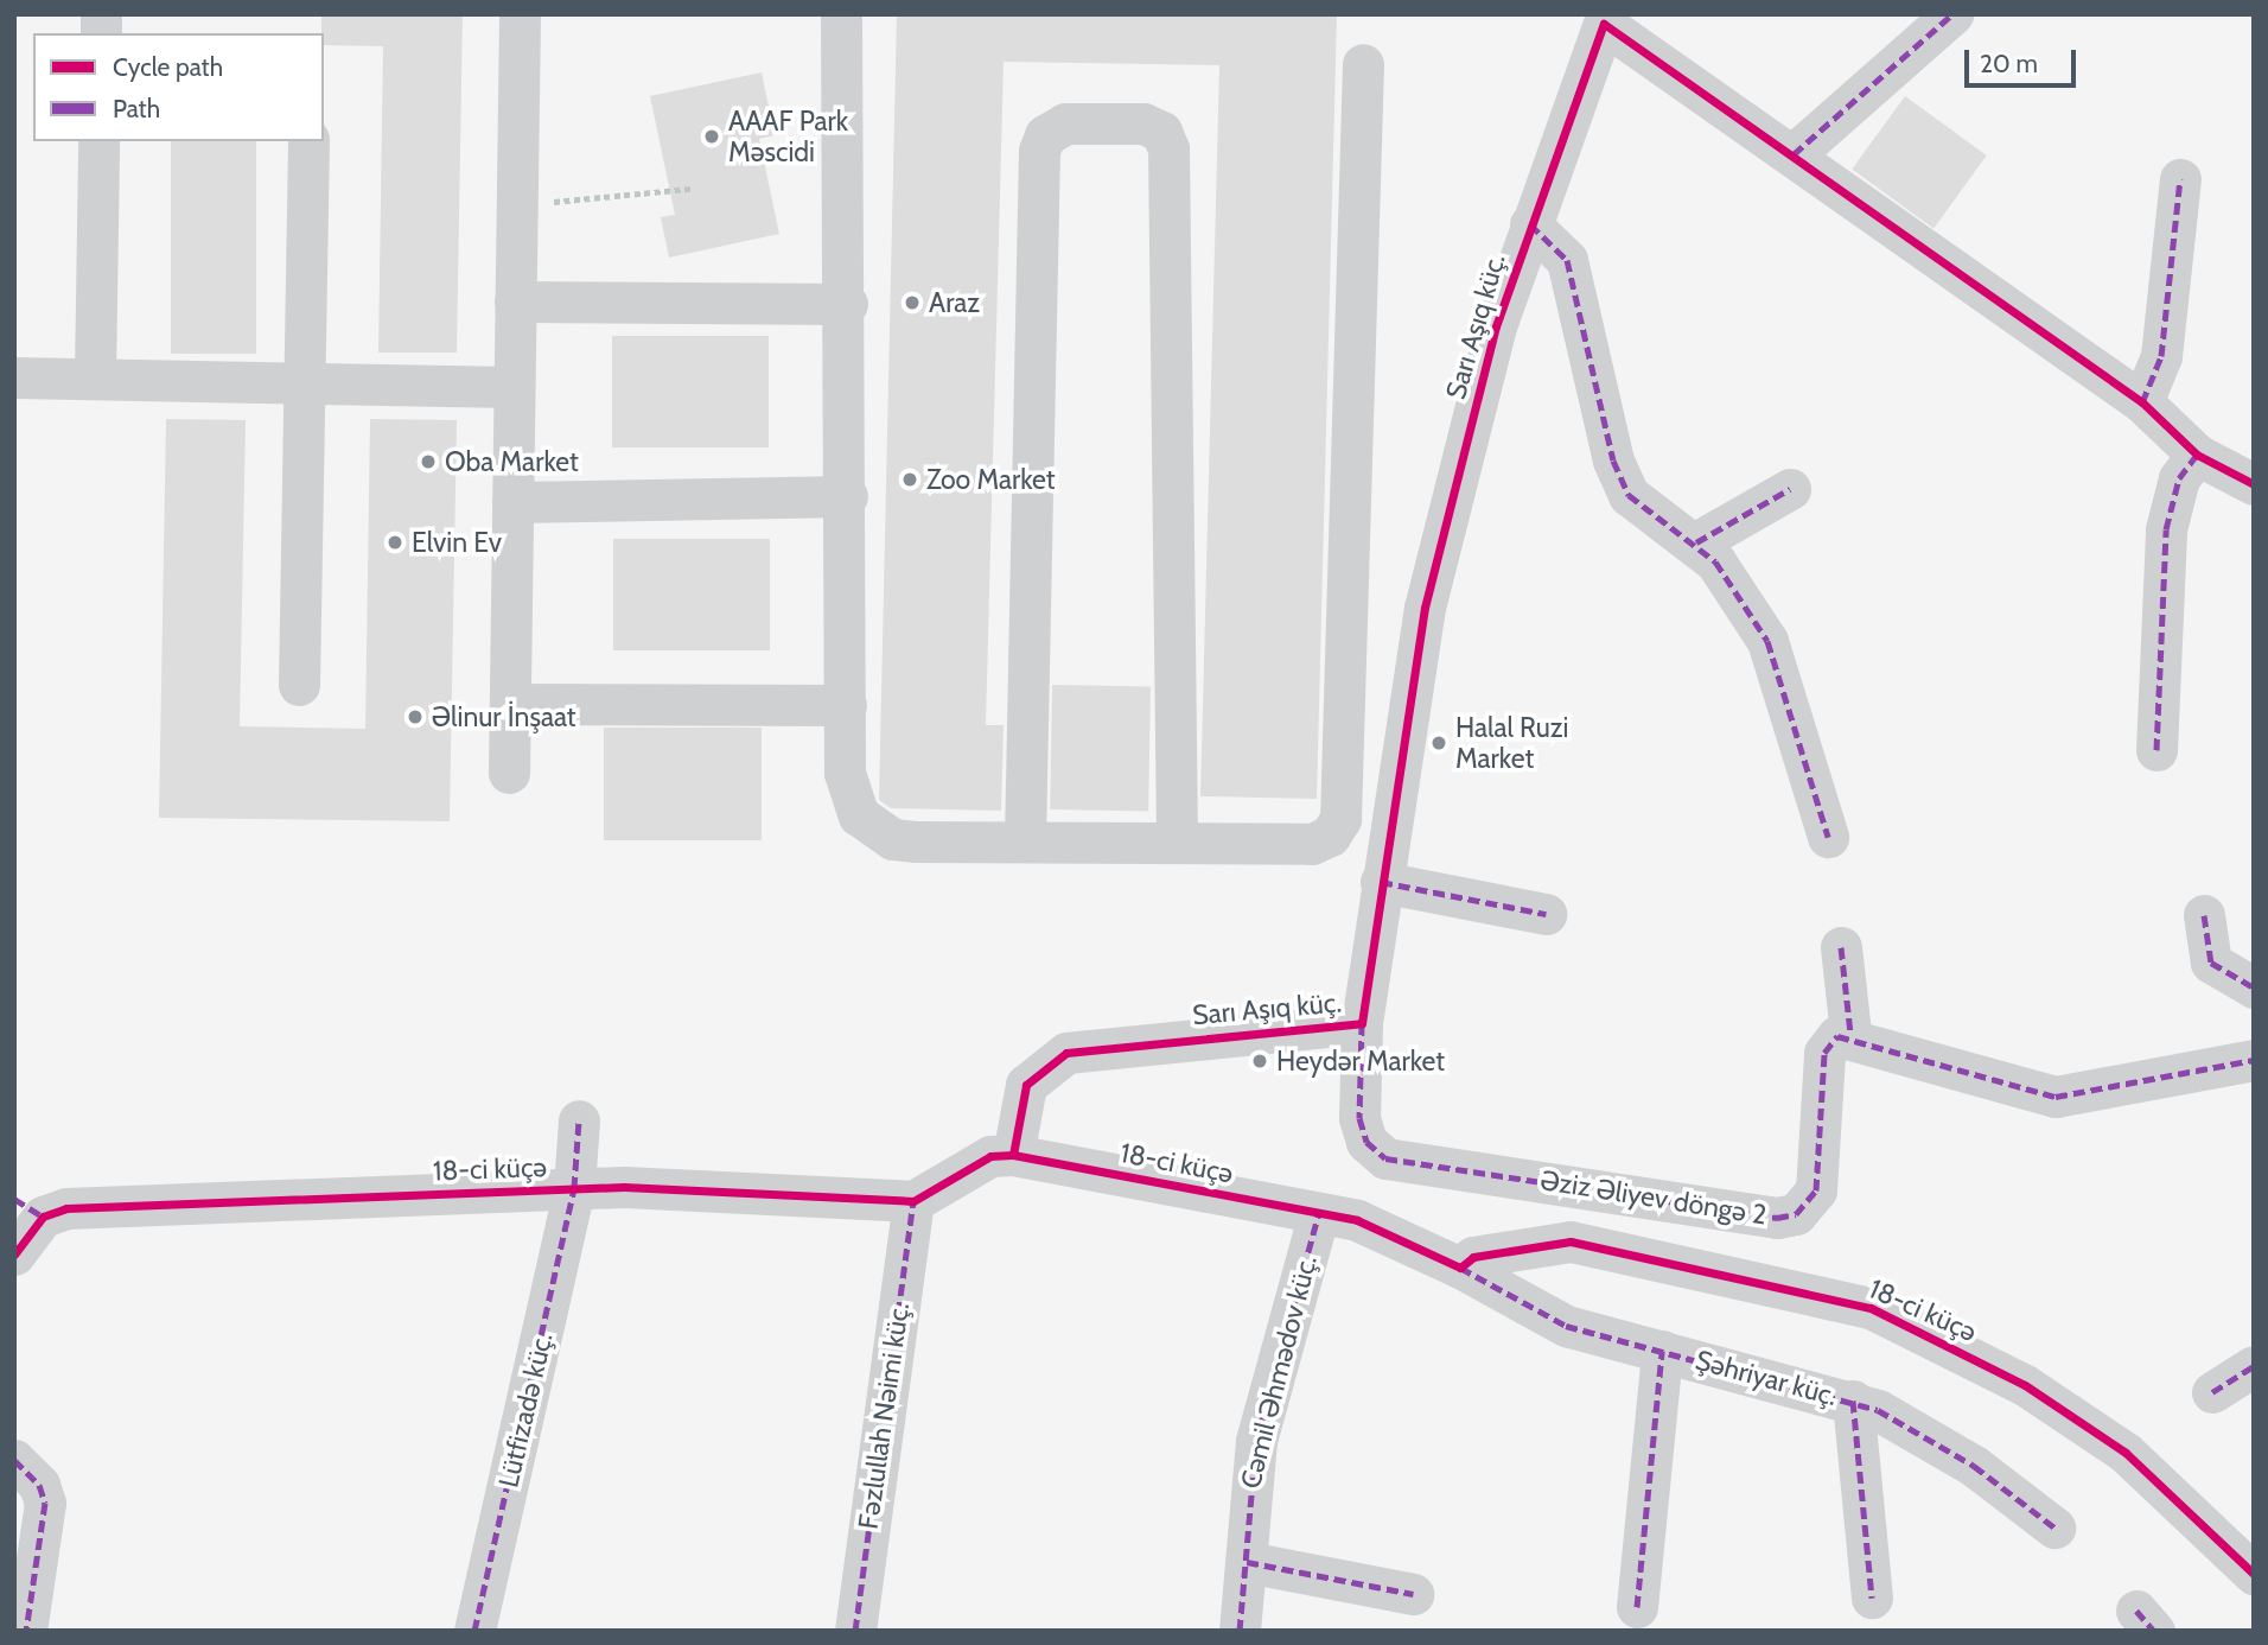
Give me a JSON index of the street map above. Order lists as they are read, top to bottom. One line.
{"streets":{"street":["Sarı Aşıq küç.","18-ci küçə","Əziz Əliyev döngə 2","Cəmil Əhmədov küç.","Şəhriyar küç.","Lütfizadə küç.","Fəzlullah Nəimi küç."]},"crossings":[["Sarı Aşıq küç.","18-ci küçə"],["Sarı Aşıq küç.","Əziz Əliyev döngə 2"],["18-ci küçə","Cəmil Əhmədov küç."],["18-ci küçə","Şəhriyar küç."],["18-ci küçə","Lütfizadə küç."],["18-ci küçə","Fəzlullah Nəimi küç."]],"places":["AAAF Park Məscidi","Araz","Oba Market","Zoo Market","Elvin Ev","Əlinur İnşaat","Halal Ruzi Market","Heydər Market"],"legend":["Cycle path","Path"],"scale_bar":"20 m"}
